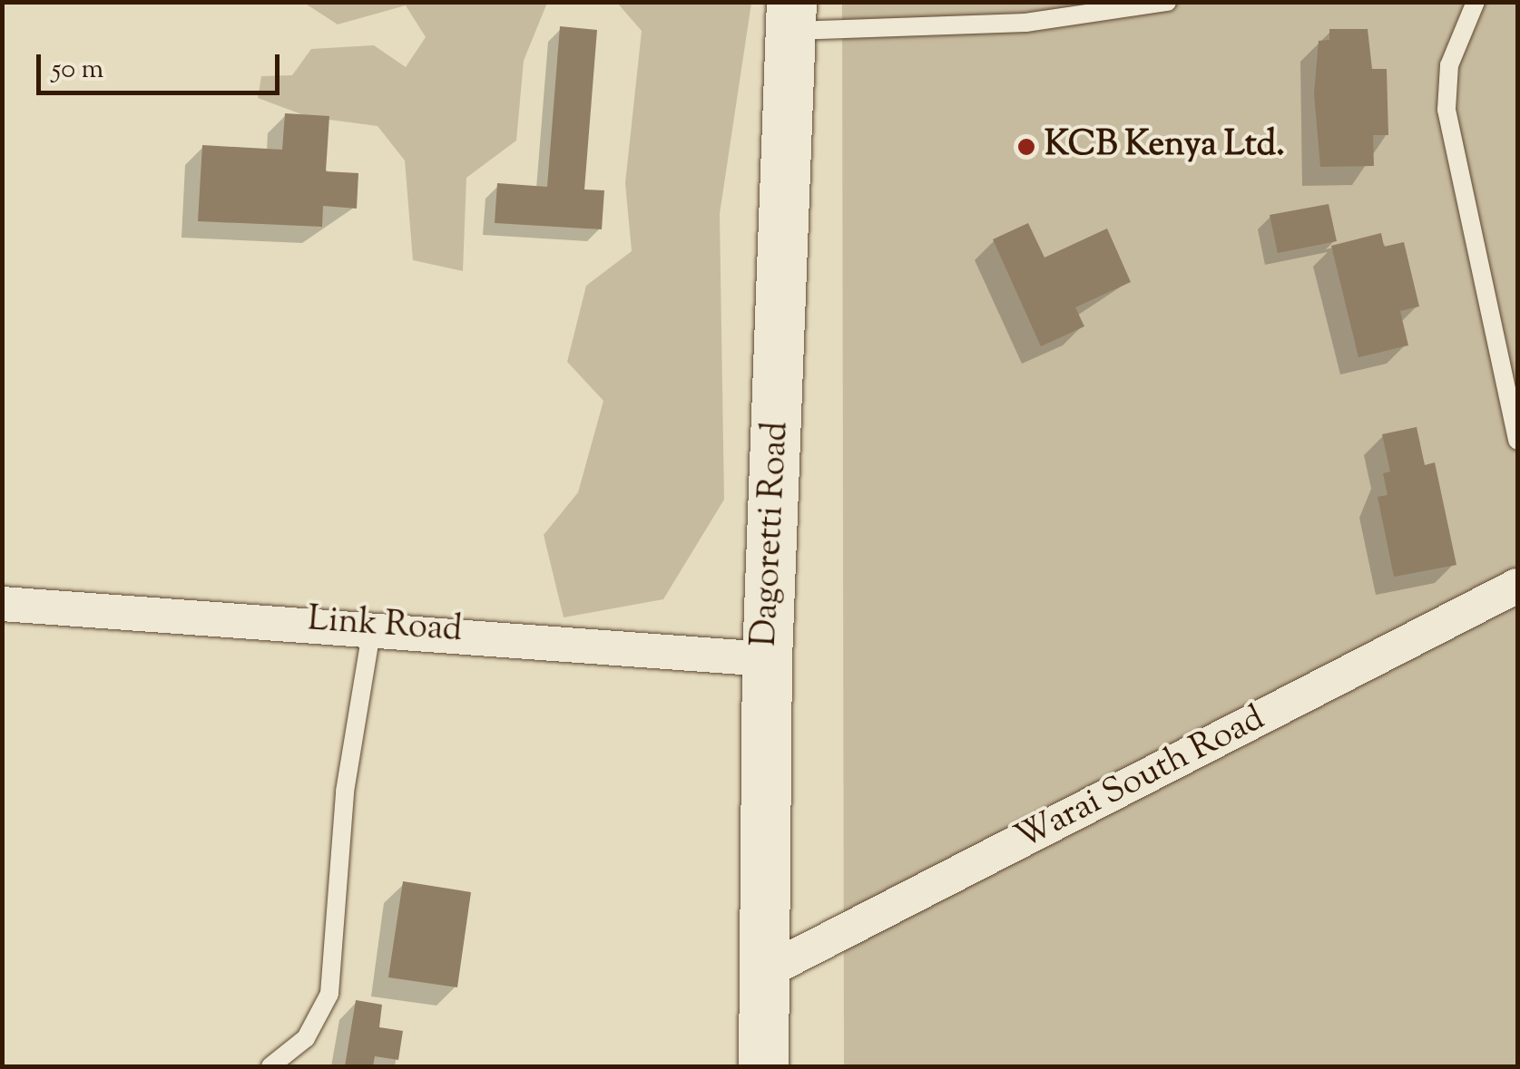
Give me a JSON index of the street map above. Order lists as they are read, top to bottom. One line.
{"streets":{"main road":["Dagoretti Road"],"street":["Link Road","Warai South Road"]},"crossings":[["Dagoretti Road","Link Road"],["Dagoretti Road","Warai South Road"]],"places":["KCB Kenya Ltd."],"scale_bar":"50 m"}
